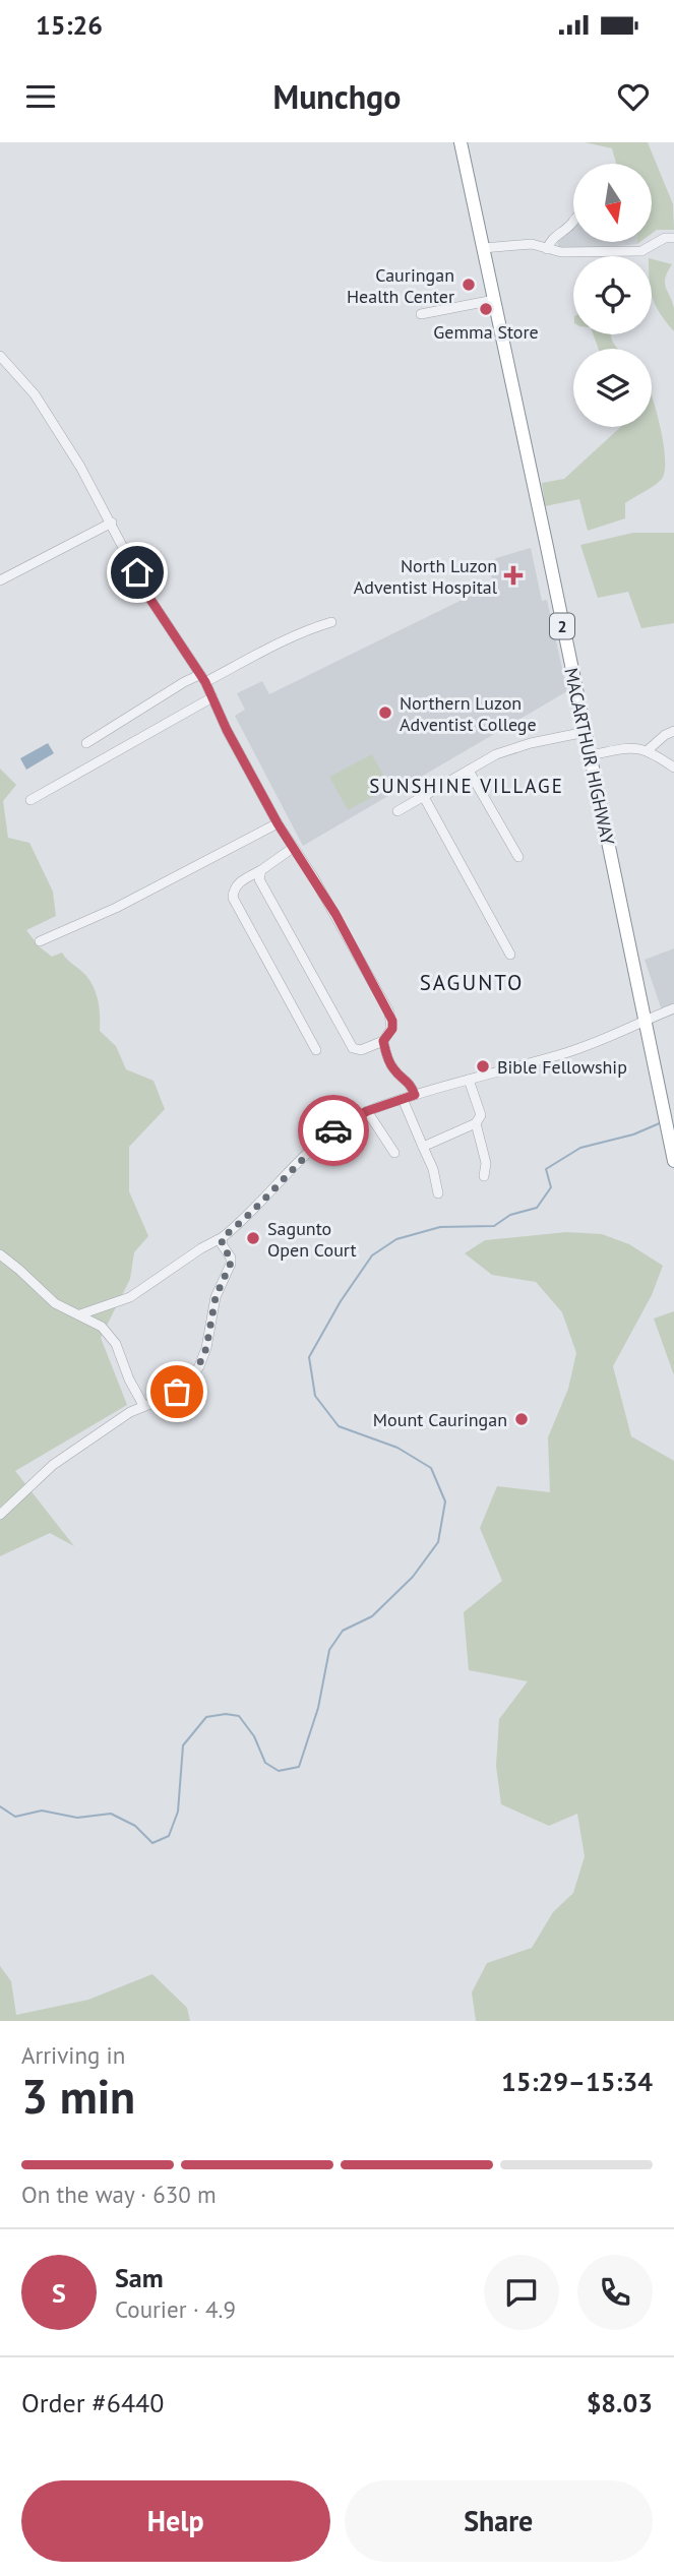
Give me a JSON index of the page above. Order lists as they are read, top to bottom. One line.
{"streets":{"highway":["2","MACARTHUR HIGHWAY"]},"districts":["SUNSHINE VILLAGE","SAGUNTO"],"places":{"other":["Cauringan Health Center","Gemma Store","Northern Luzon Adventist College","Bible Fellowship","Sagunto Open Court","Mount Cauringan"],"health":["North Luzon Adventist Hospital"]},"north":"bottom","page":{"status":"15:26","header":"Munchgo","heading":["3 min","Arriving in","15:29–15:34"],"panel":["Sam","Courier · 4.9","Order #6440","$8.03"],"bar":"On the way · 630 m","round":"S","buttons":["Help","Share"]}}
